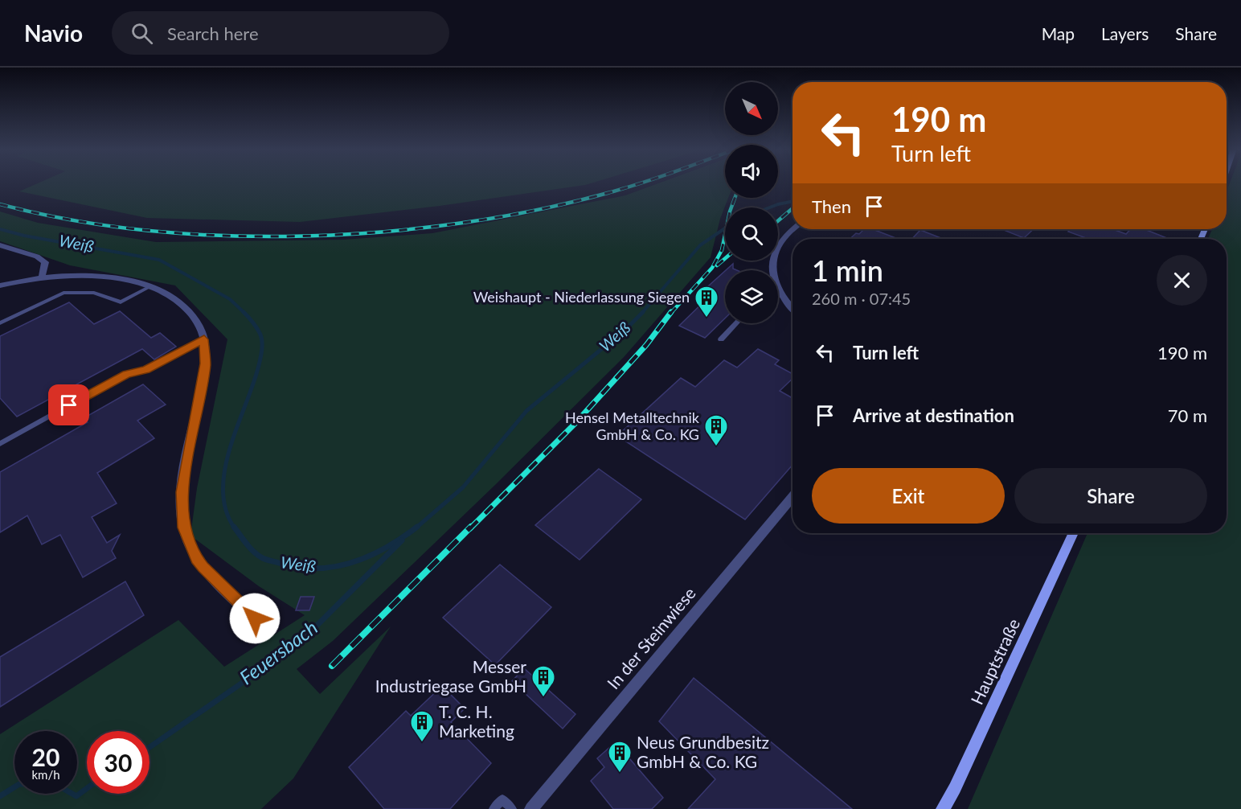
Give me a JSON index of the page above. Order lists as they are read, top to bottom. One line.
{"streets":{"main road":["Hauptstraße"],"street":["In der Steinwiese"]},"water":["Weiß","Feuersbach"],"places":{"building":["Weishaupt - Niederlassung Siegen","Hensel Metalltechnik GmbH & Co. KG","Messer Industriegase GmbH","T. C. H. Marketing","Neus Grundbesitz GmbH & Co. KG"]},"north":"bottom right","page":{"header":"Navio","search":"Search here","nav":["Map","Layers","Share"],"turn":["190 m","Turn left"],"then":"Then","heading":["1 min","260 m · 07:45"],"list":[{"name":"Turn left","value":"190 m"},{"name":"Arrive at destination","value":"70 m"}],"buttons":["Exit","Share"],"speed":"20 km/h","limit":"30"}}
